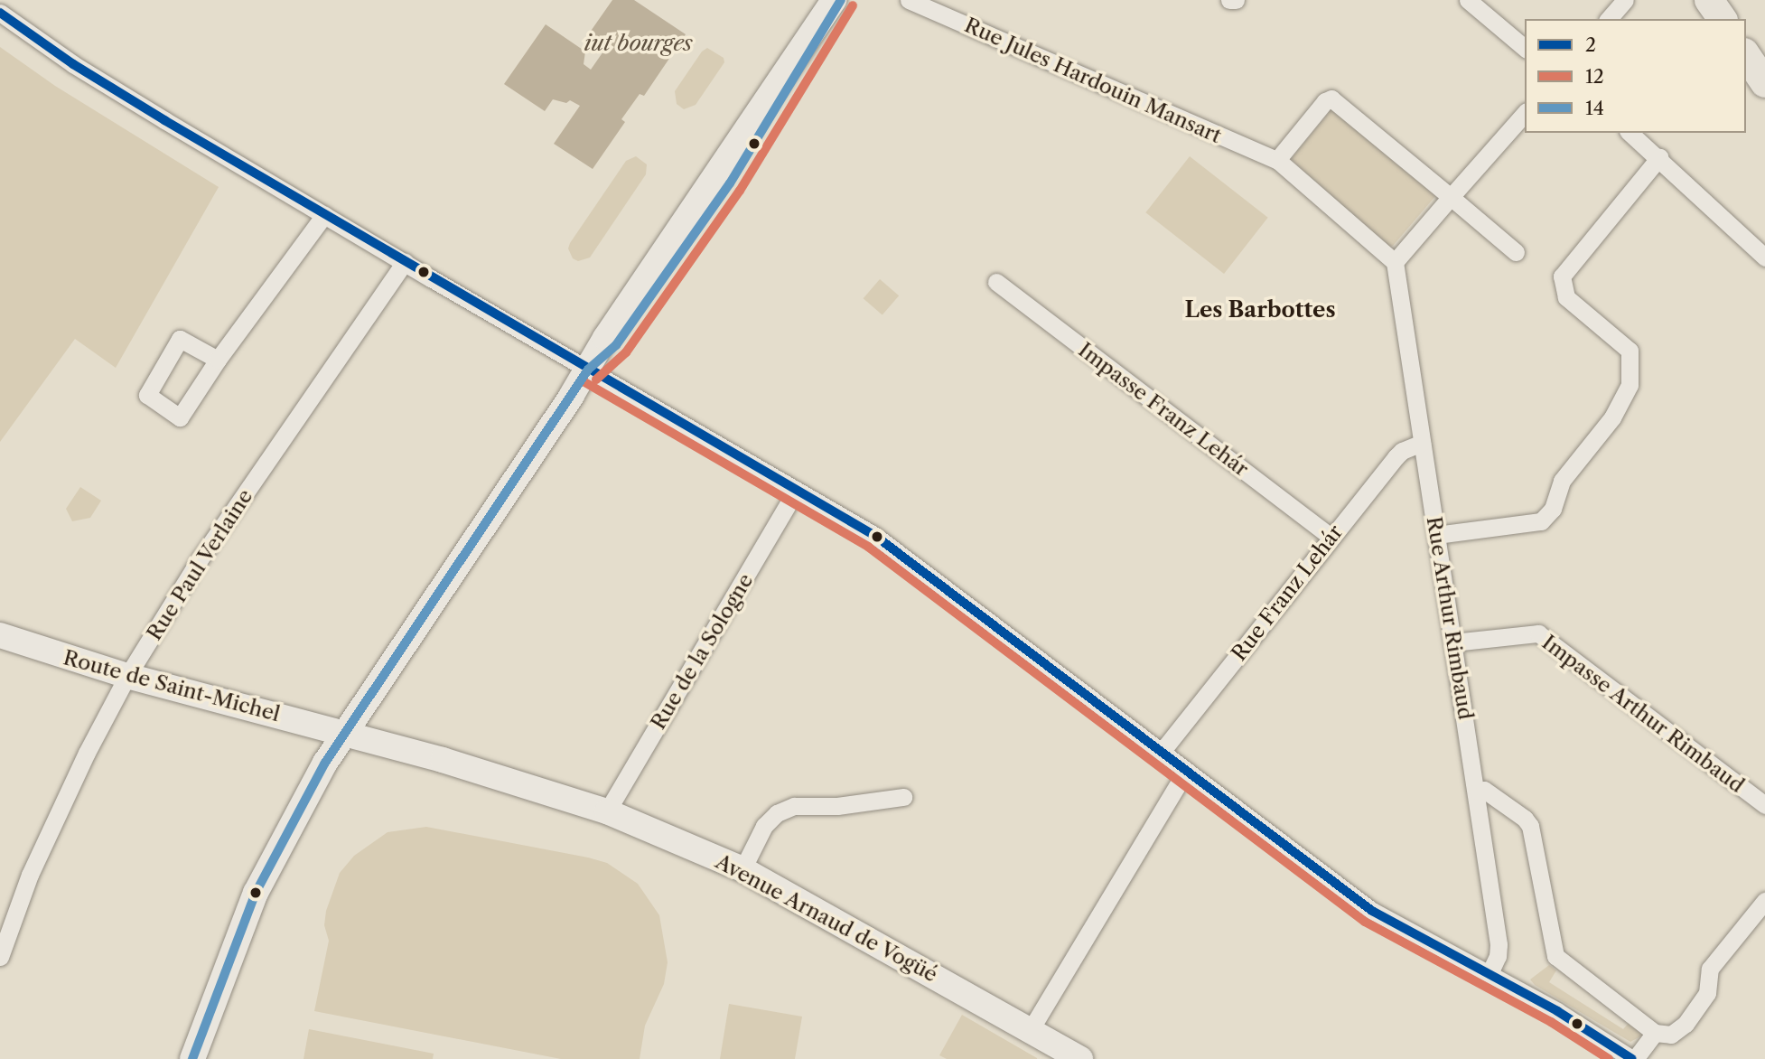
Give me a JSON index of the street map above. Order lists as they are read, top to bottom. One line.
{"streets":{"main road":["Route de Saint-Michel","Avenue Arnaud de Vogüé"],"street":["Rue Jules Hardouin Mansart","Impasse Franz Lehár","Rue Paul Verlaine","Rue Franz Lehár","Rue Arthur Rimbaud","Rue de la Sologne","Impasse Arthur Rimbaud"]},"crossings":[["Rue Jules Hardouin Mansart","Rue Arthur Rimbaud"],["Impasse Franz Lehár","Rue Franz Lehár"],["Rue Paul Verlaine","Route de Saint-Michel"],["Rue Franz Lehár","Rue Arthur Rimbaud"],["Rue Arthur Rimbaud","Impasse Arthur Rimbaud"],["Rue de la Sologne","Avenue Arnaud de Vogüé"],["Route de Saint-Michel","Avenue Arnaud de Vogüé"]],"districts":["Les Barbottes"],"water":["iut bourges"],"lines":["transit line 14","transit line 12","transit line 2"],"legend":["2","12","14"]}
